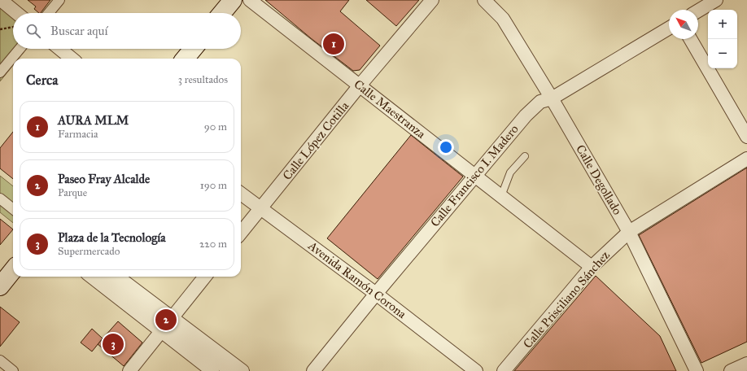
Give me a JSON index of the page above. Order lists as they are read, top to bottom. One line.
{"streets":{"street":["Calle Maestranza","Calle López Cotilla","Calle Francisco I. Madero","Calle Degollado","Avenida Ramón Corona","Calle Prisciliano Sánchez"]},"crossings":[["Calle Maestranza","Calle López Cotilla"],["Calle Maestranza","Calle Francisco I. Madero"],["Calle Maestranza","Calle Prisciliano Sánchez"],["Calle López Cotilla","Avenida Ramón Corona"],["Calle Francisco I. Madero","Calle Degollado"],["Calle Francisco I. Madero","Avenida Ramón Corona"],["Calle Degollado","Calle Prisciliano Sánchez"]],"north":"top left","page":{"map_buttons":["+","−"],"search":"Buscar aquí","pins":["1","2","3"],"heading":["Cerca","3 resultados"],"list":[{"mark":"1","name":"AURA MLM","note":"Farmacia","value":"90 m"},{"mark":"2","name":"Paseo Fray Alcalde","note":"Parque","value":"190 m"},{"mark":"3","name":"Plaza de la Tecnología","note":"Supermercado","value":"220 m"}]}}
